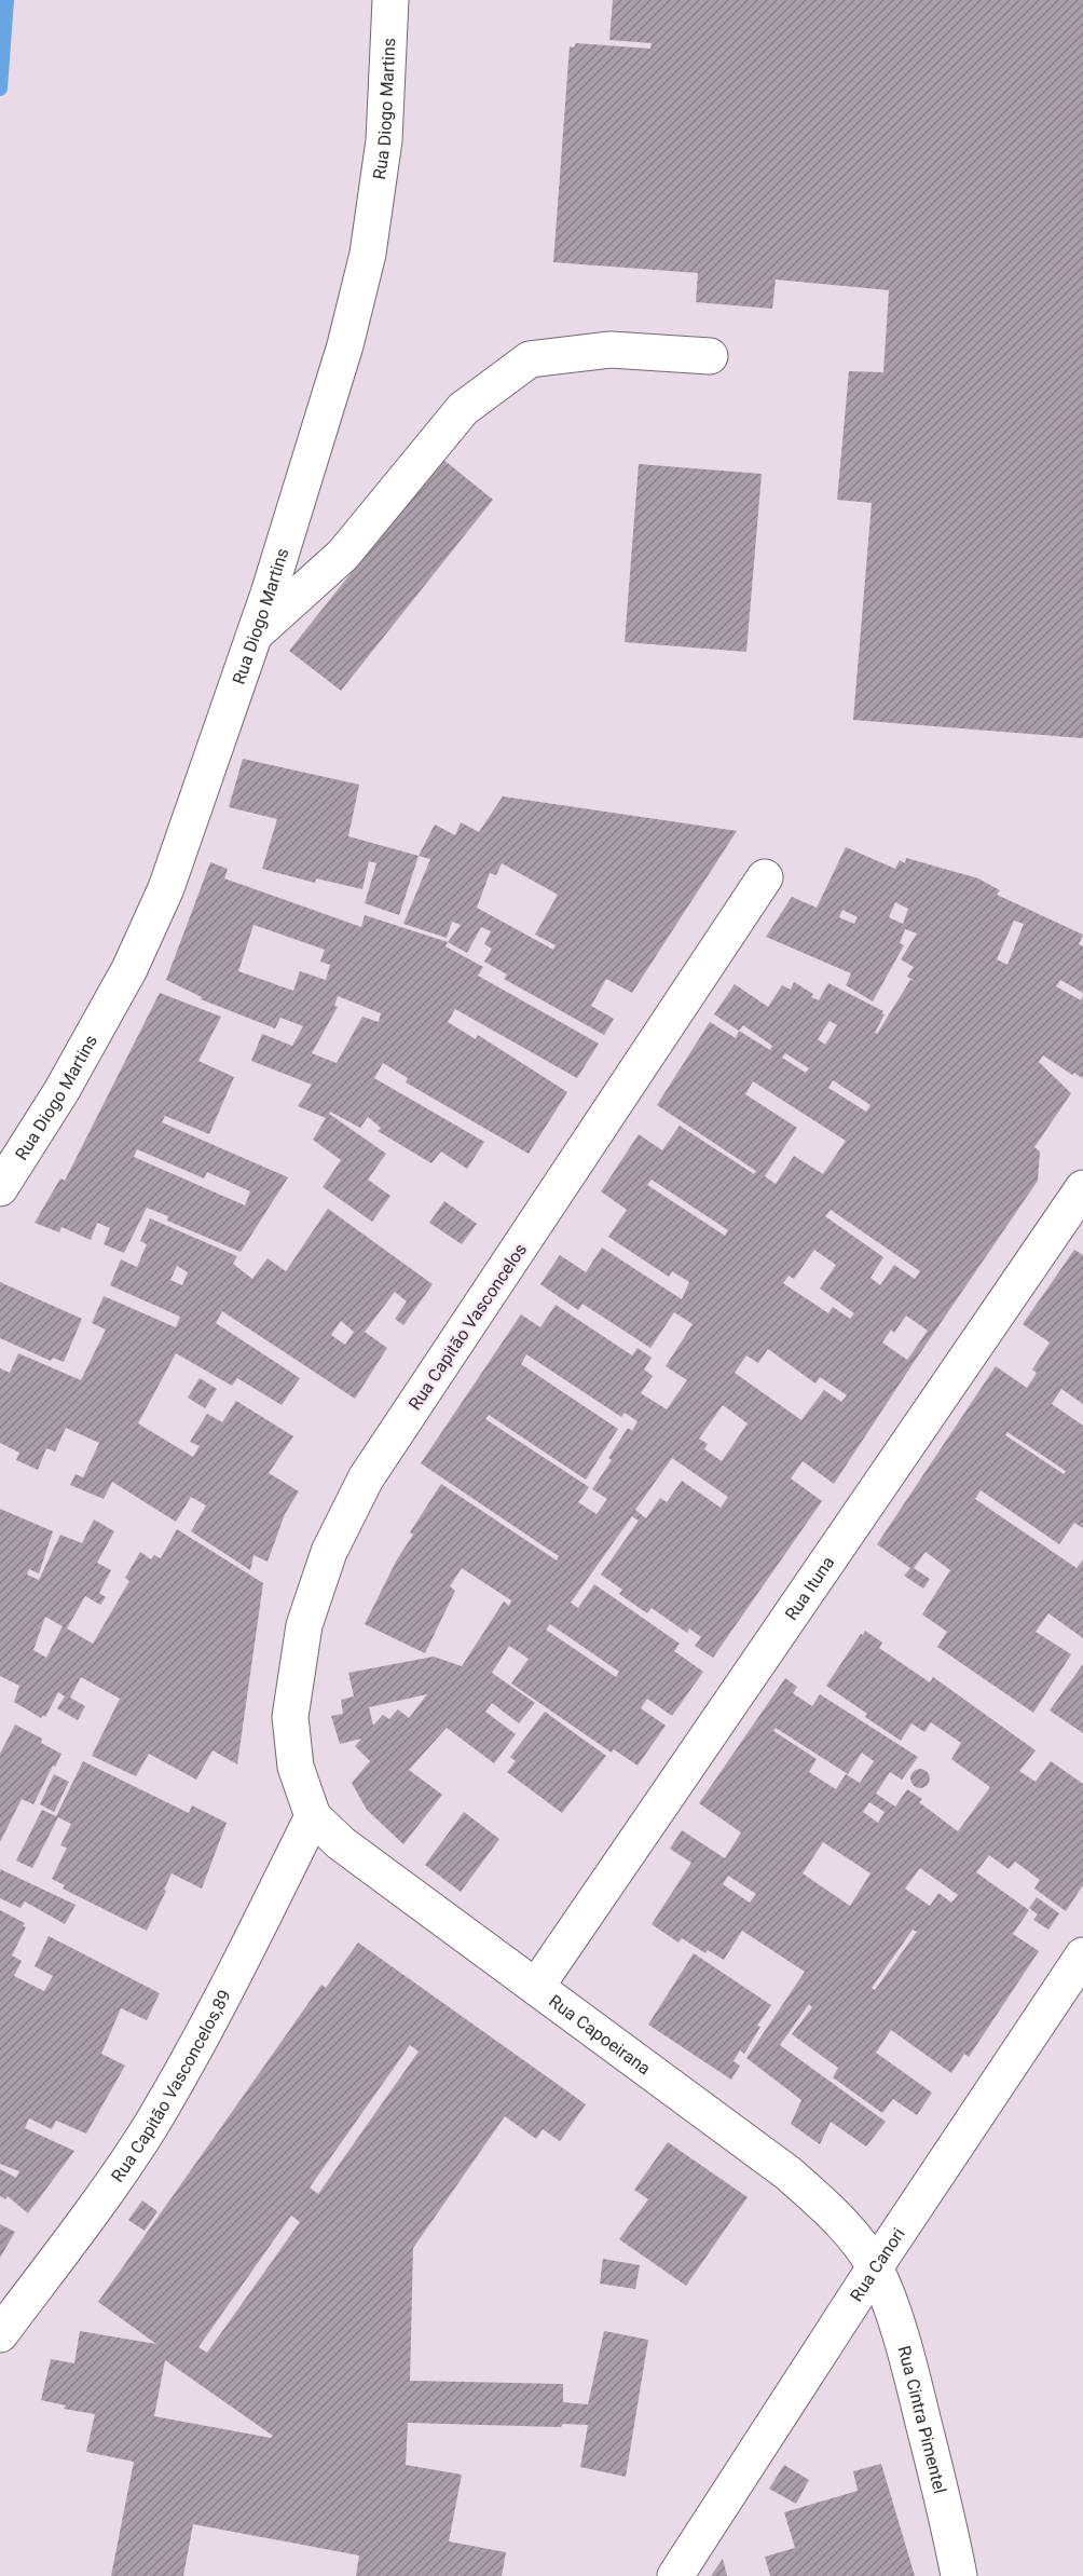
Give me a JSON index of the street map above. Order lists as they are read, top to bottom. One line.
{"streets":{"street":["Rua Diogo Martins","Rua Capitão Vasconcelos","Rua Ituna","Rua Capoeirana","Rua Capitão Vasconcelos,89","Rua Canori","Rua Cintra Pimentel"]},"crossings":[["Rua Capitão Vasconcelos","Rua Capoeirana"],["Rua Capitão Vasconcelos","Rua Capitão Vasconcelos,89"],["Rua Ituna","Rua Capoeirana"],["Rua Capoeirana","Rua Capitão Vasconcelos,89"],["Rua Capoeirana","Rua Canori"],["Rua Capoeirana","Rua Cintra Pimentel"],["Rua Canori","Rua Cintra Pimentel"]]}
